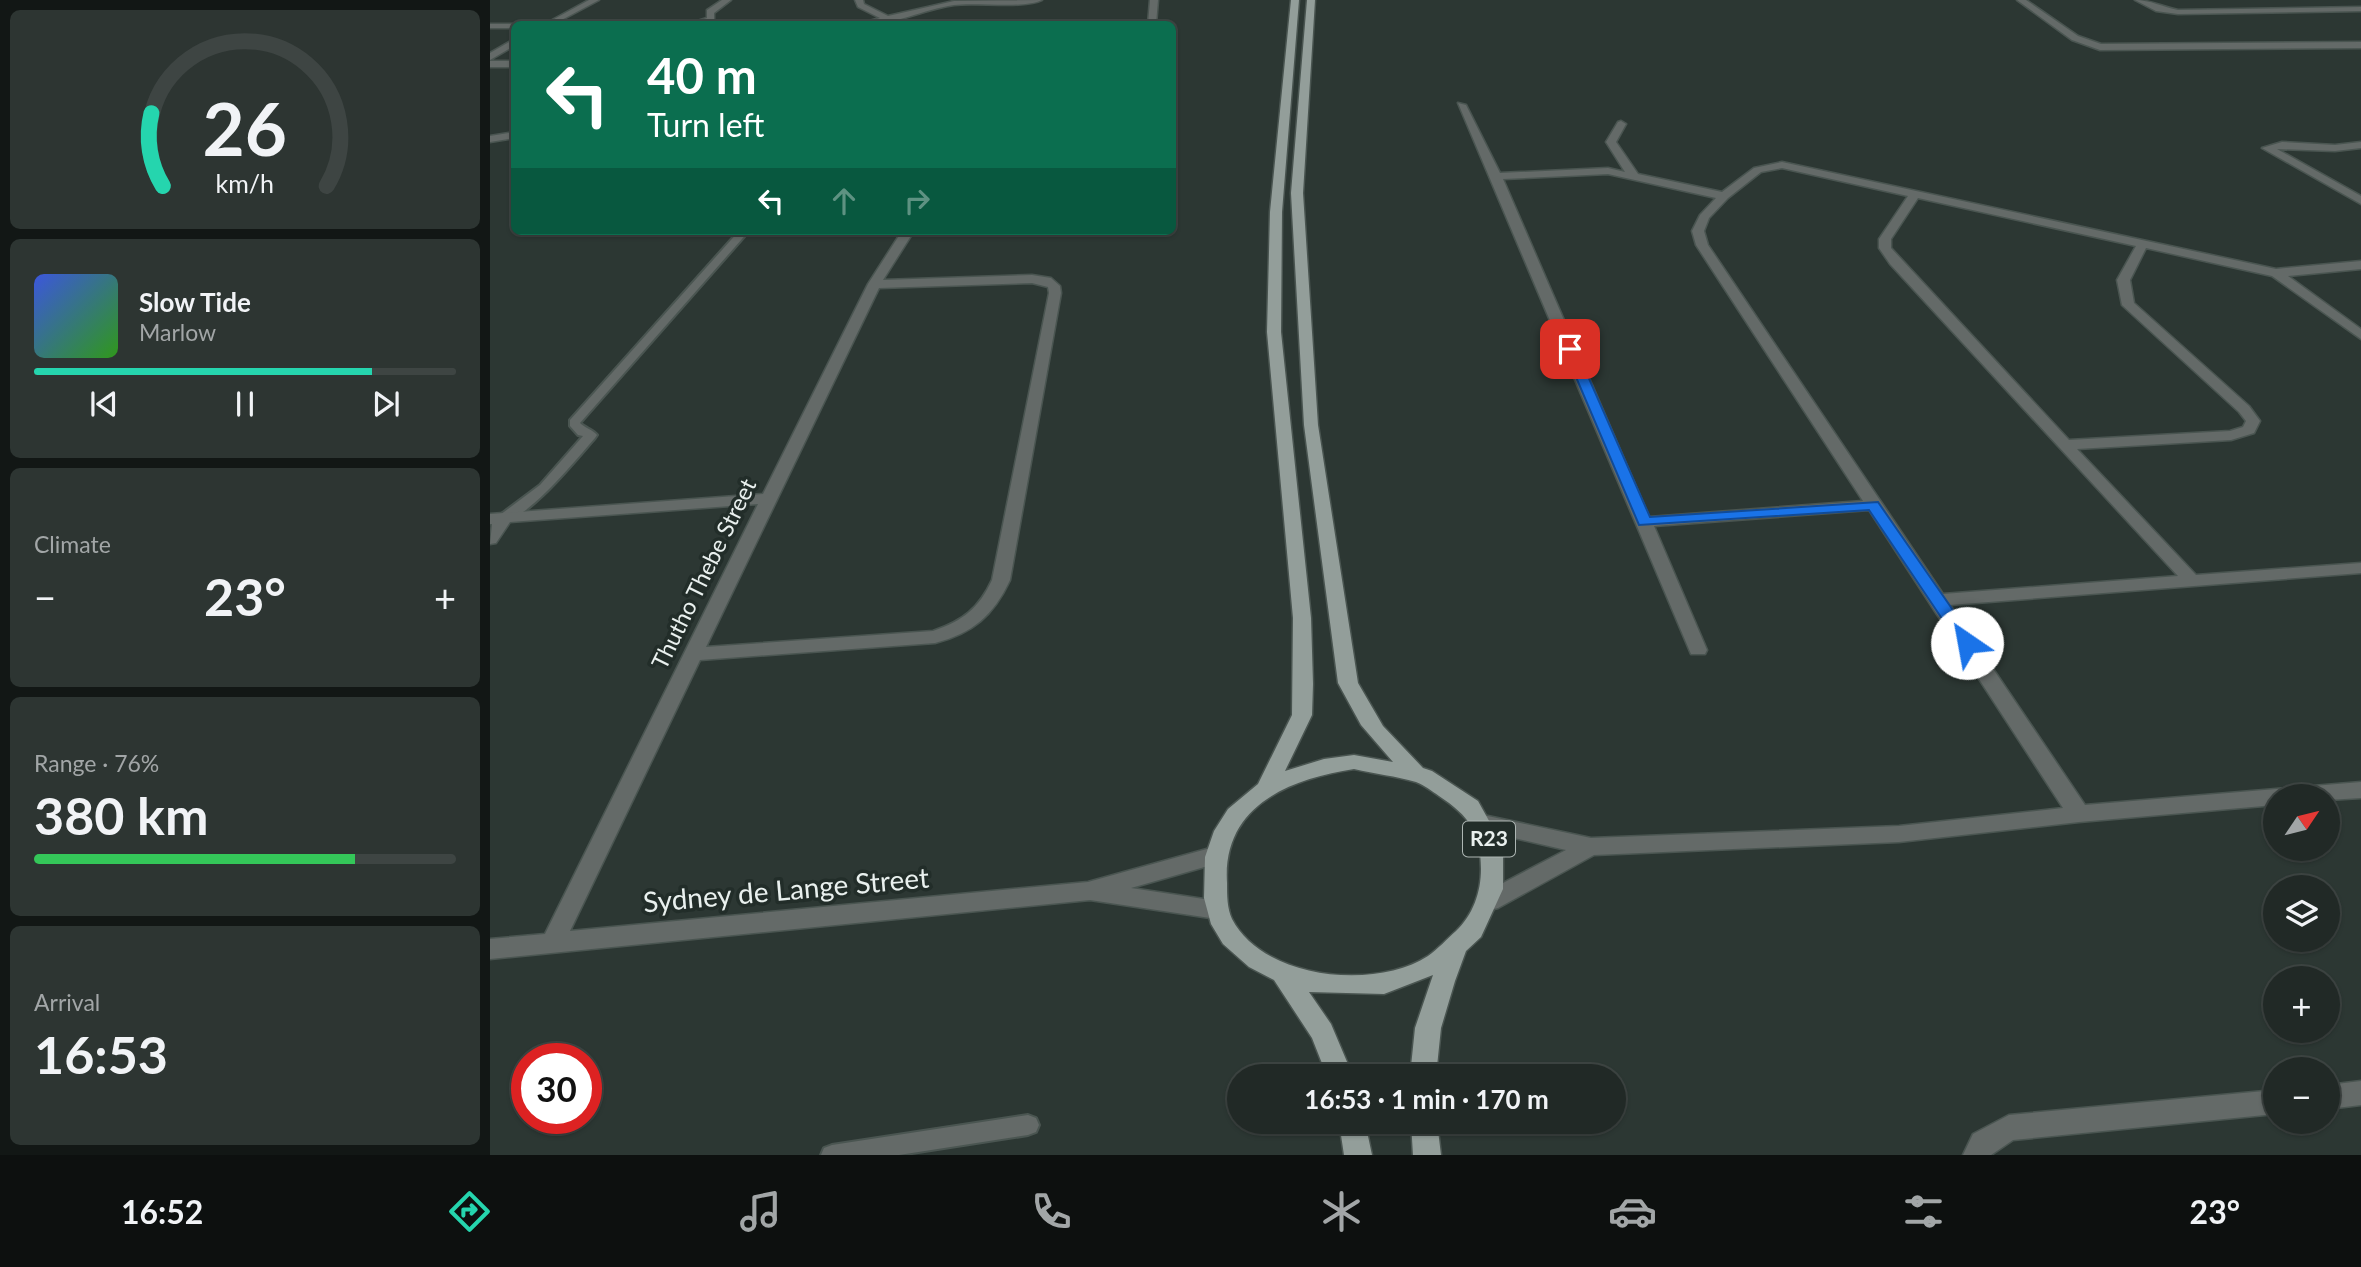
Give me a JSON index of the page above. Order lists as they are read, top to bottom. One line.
{"streets":{"main road":["R23"],"street":["Thutho Thebe Street","Sydney de Lange Street"]},"crossings":[["Thutho Thebe Street","Sydney de Lange Street"],["R23","Sydney de Lange Street"]],"north":"top right","page":{"turn":["40 m","Turn left"],"song":["Slow Tide","Marlow"],"tile":["Climate",["Range · 76%","380 km"],["Arrival","16:53"]],"heat":["−","23°","+"],"map_buttons":["+","−"],"limit":"30","trip":"16:53 · 1 min · 170 m","tabs":["16:52","23°"],"gauge":["26","km/h"]}}
